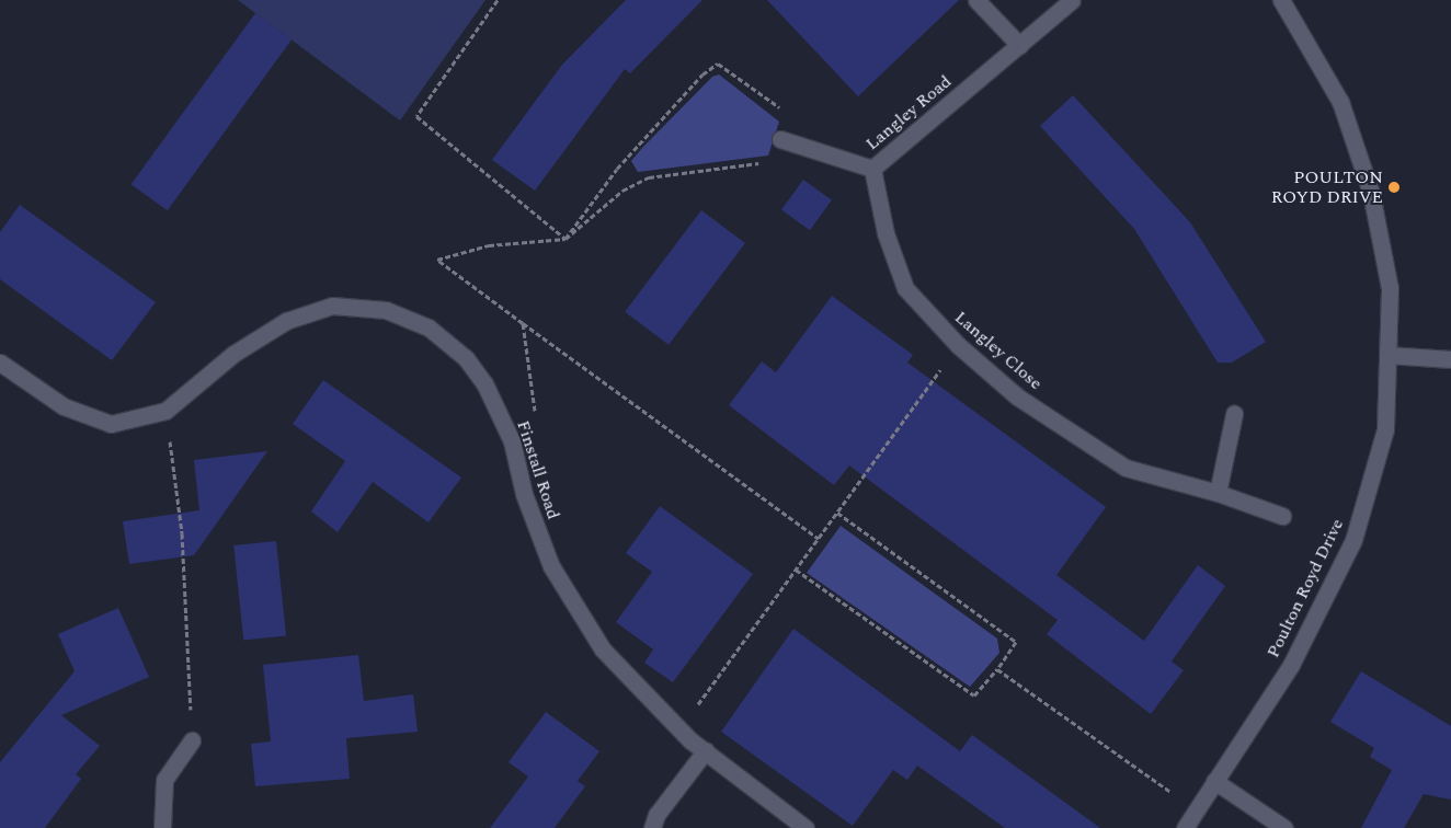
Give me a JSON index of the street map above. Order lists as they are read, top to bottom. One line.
{"streets":{"street":["Langley Road","Langley Close","Finstall Road","Poulton Royd Drive"]},"crossings":[["Langley Road","Langley Close"]],"places":["POULTON ROYD DRIVE"]}
